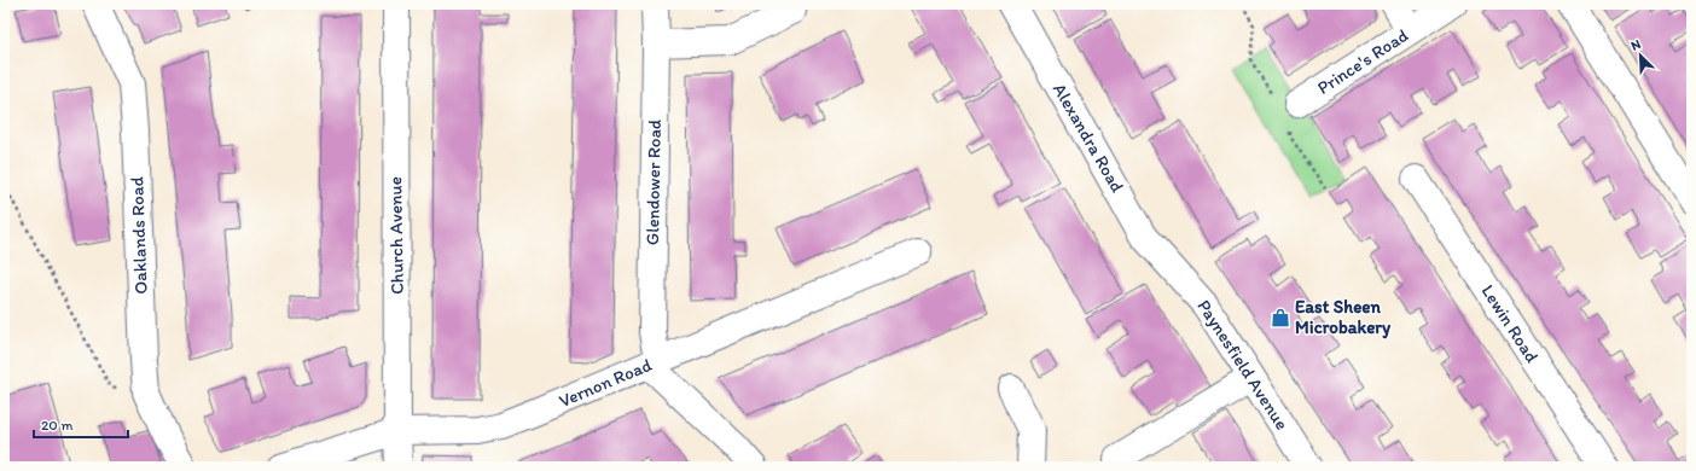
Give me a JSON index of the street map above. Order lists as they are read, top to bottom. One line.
{"streets":{"street":["Prince's Road","Alexandra Road","Glendower Road","Oaklands Road","Church Avenue","Lewin Road","Paynesfield Avenue","Vernon Road"]},"crossings":[["Alexandra Road","Paynesfield Avenue"],["Glendower Road","Vernon Road"],["Church Avenue","Vernon Road"]],"places":{"shop":["East Sheen Microbakery"]},"scale_bar":"20 m","north":"top left"}
